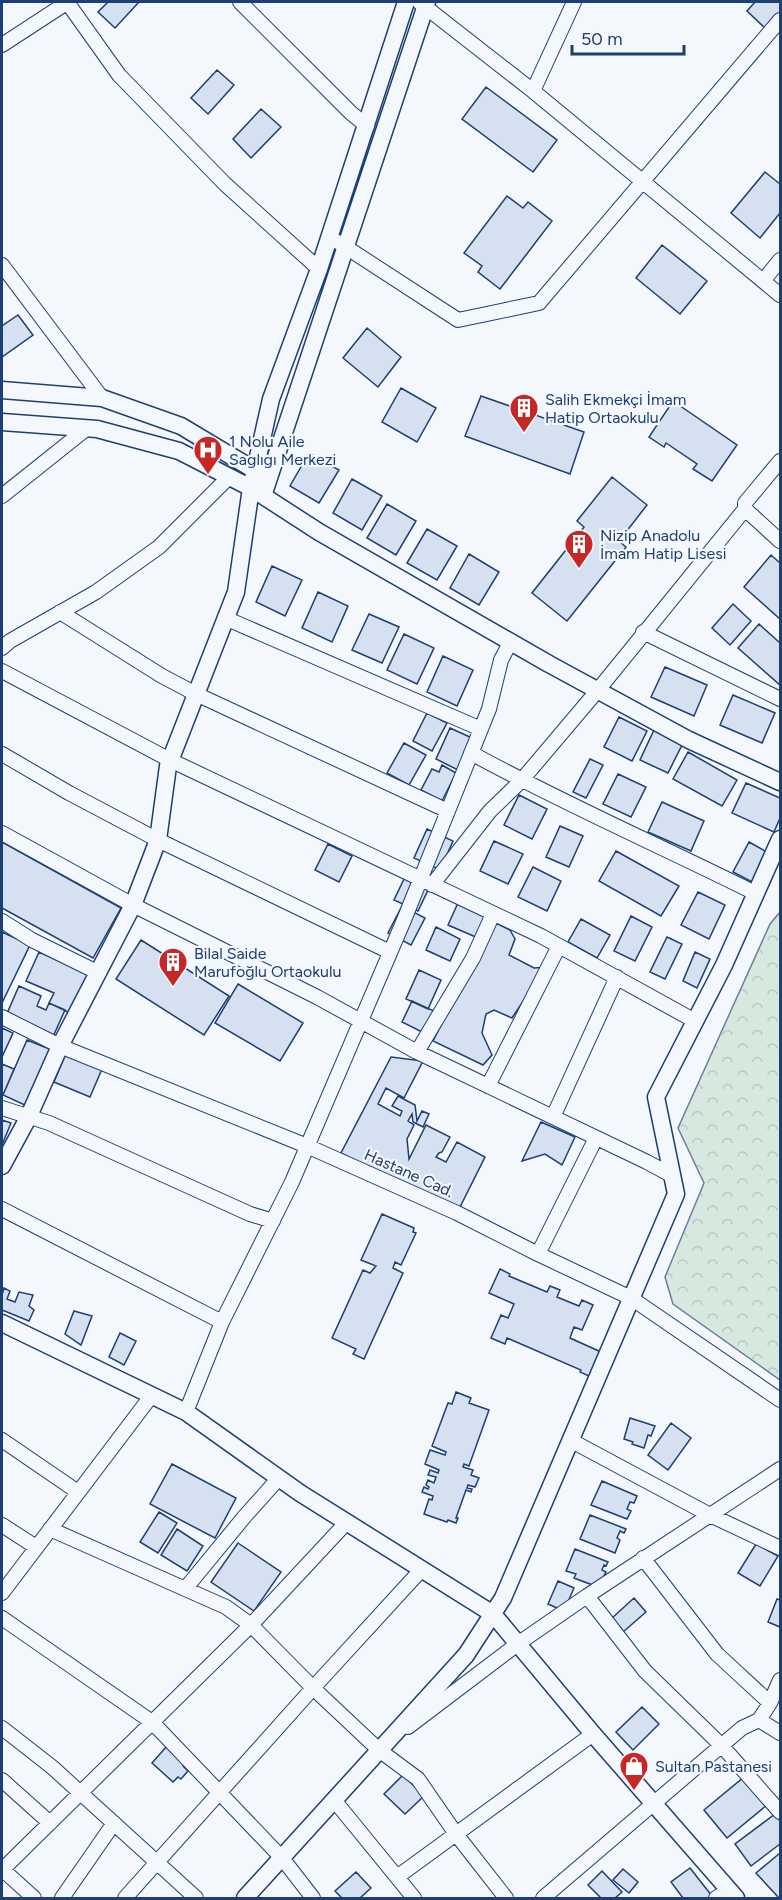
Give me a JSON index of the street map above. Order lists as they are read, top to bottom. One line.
{"streets":{"street":["Hastane Cad."]},"places":{"building":["Salih Ekmekçi İmam Hatip Ortaokulu","Nizip Anadolu İmam Hatip Lisesi","Bilal Saide Marufoğlu Ortaokulu"],"hospital":["1 Nolu Aile Saglıgı Merkezi"],"shop":["Sultan Pastanesi"]},"scale_bar":"50 m"}
